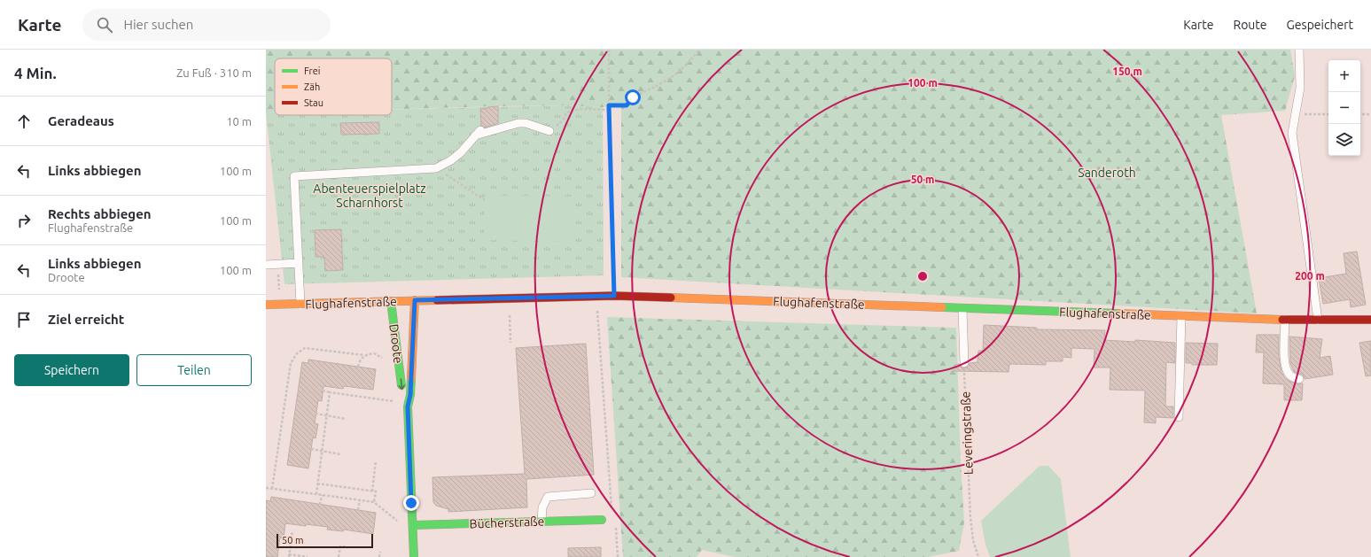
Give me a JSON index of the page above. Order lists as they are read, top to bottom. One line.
{"streets":{"main road":["Flughafenstraße","Droote","Bücherstraße"],"path":["Leveringstraße"]},"crossings":[["Flughafenstraße","Droote"],["Droote","Bücherstraße"]],"parks":["Sanderoth","Abenteuerspielplatz Scharnhorst"],"legend":["Frei","Zäh","Stau"],"scale_bar":"50 m","page":{"header":"Karte","search":"Hier suchen","nav":["Karte","Route","Gespeichert"],"heading":["4 Min.","Zu Fuß · 310 m"],"map_buttons":["+","−"],"list":[["Geradeaus","10 m"],["Links abbiegen","100 m"],["Rechts abbiegen","Flughafenstraße","100 m"],["Links abbiegen","Droote","100 m"],"Ziel erreicht"],"buttons":["Speichern","Teilen"],"scale":"50 m"},"rings":["150 m","100 m","50 m","200 m"]}
